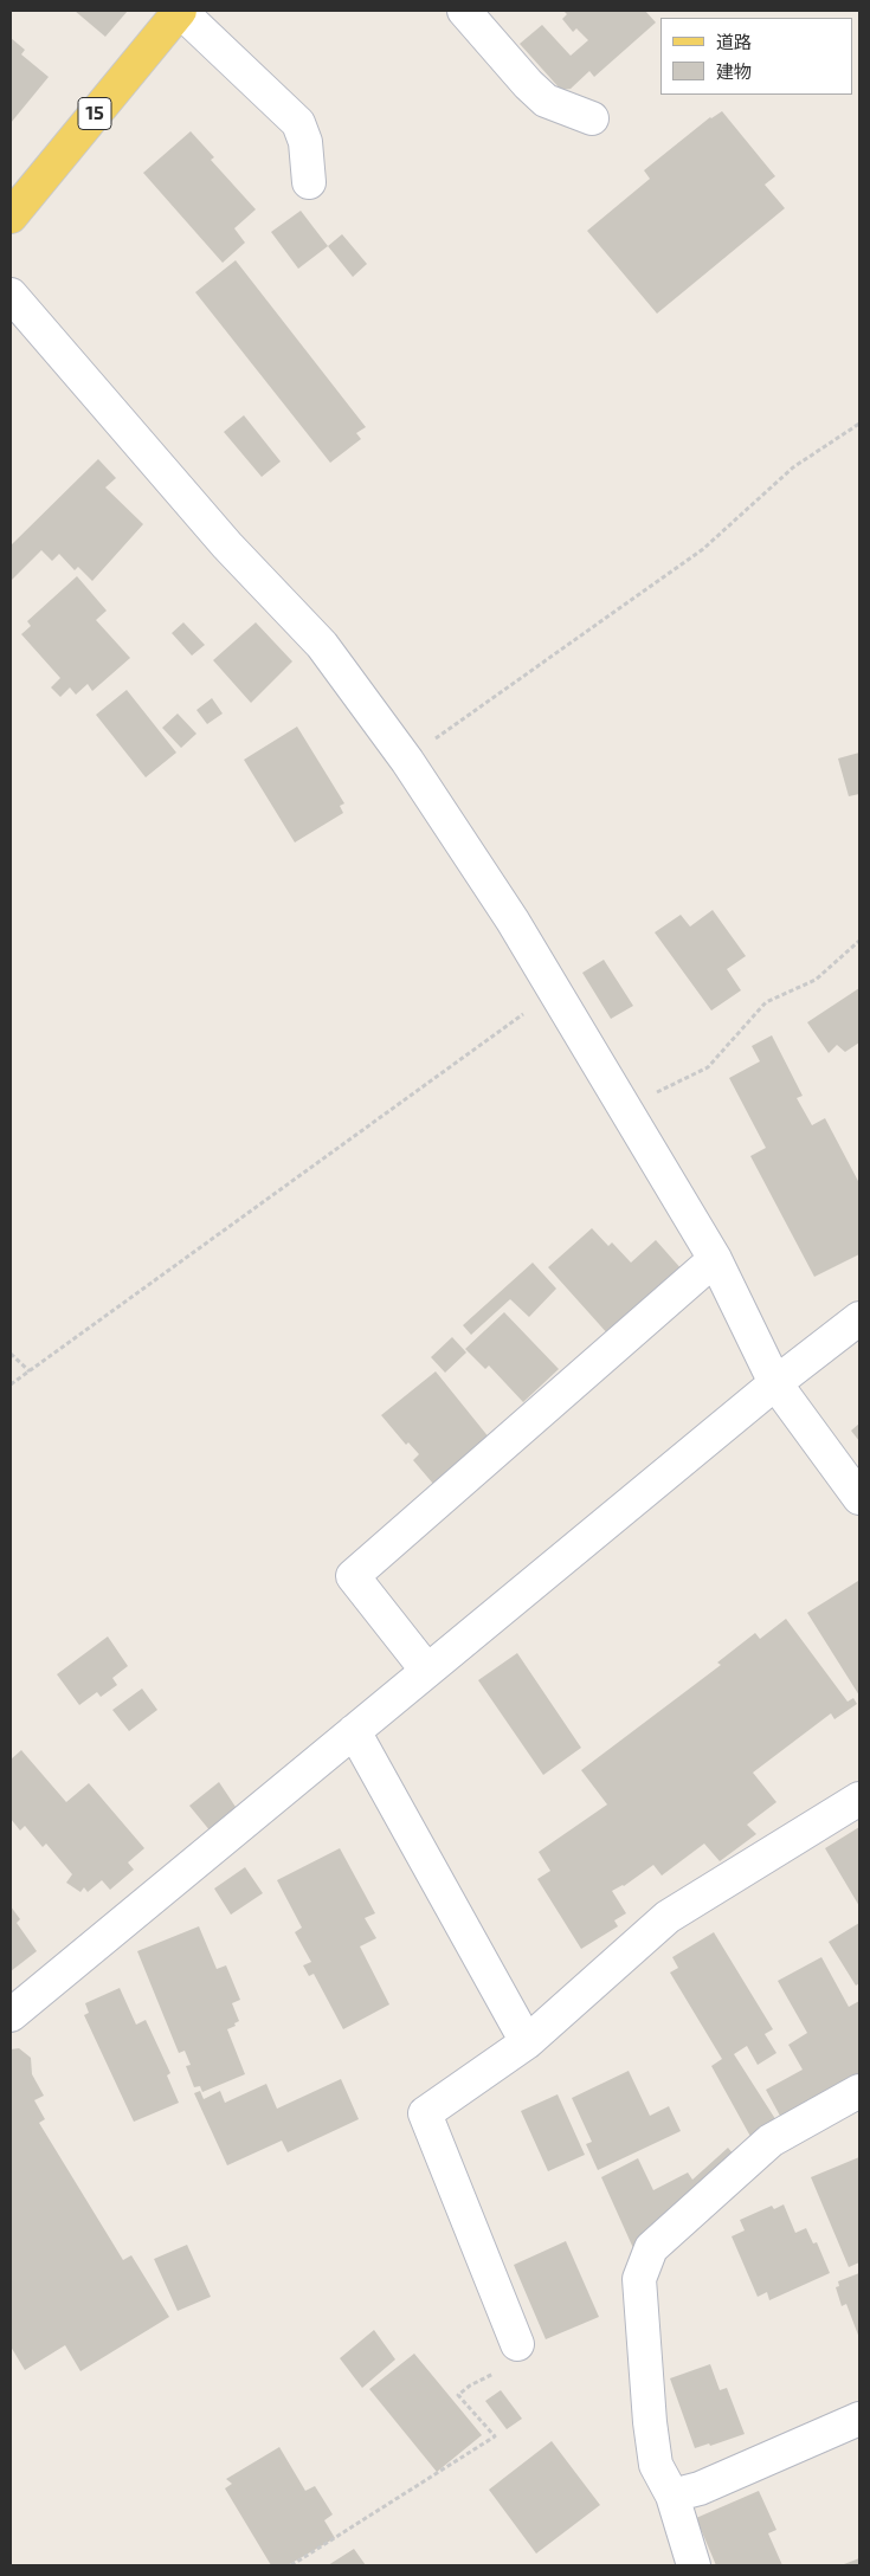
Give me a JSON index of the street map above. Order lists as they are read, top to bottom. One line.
{"streets":{"main road":["15"]},"legend":["道路","建物"]}
